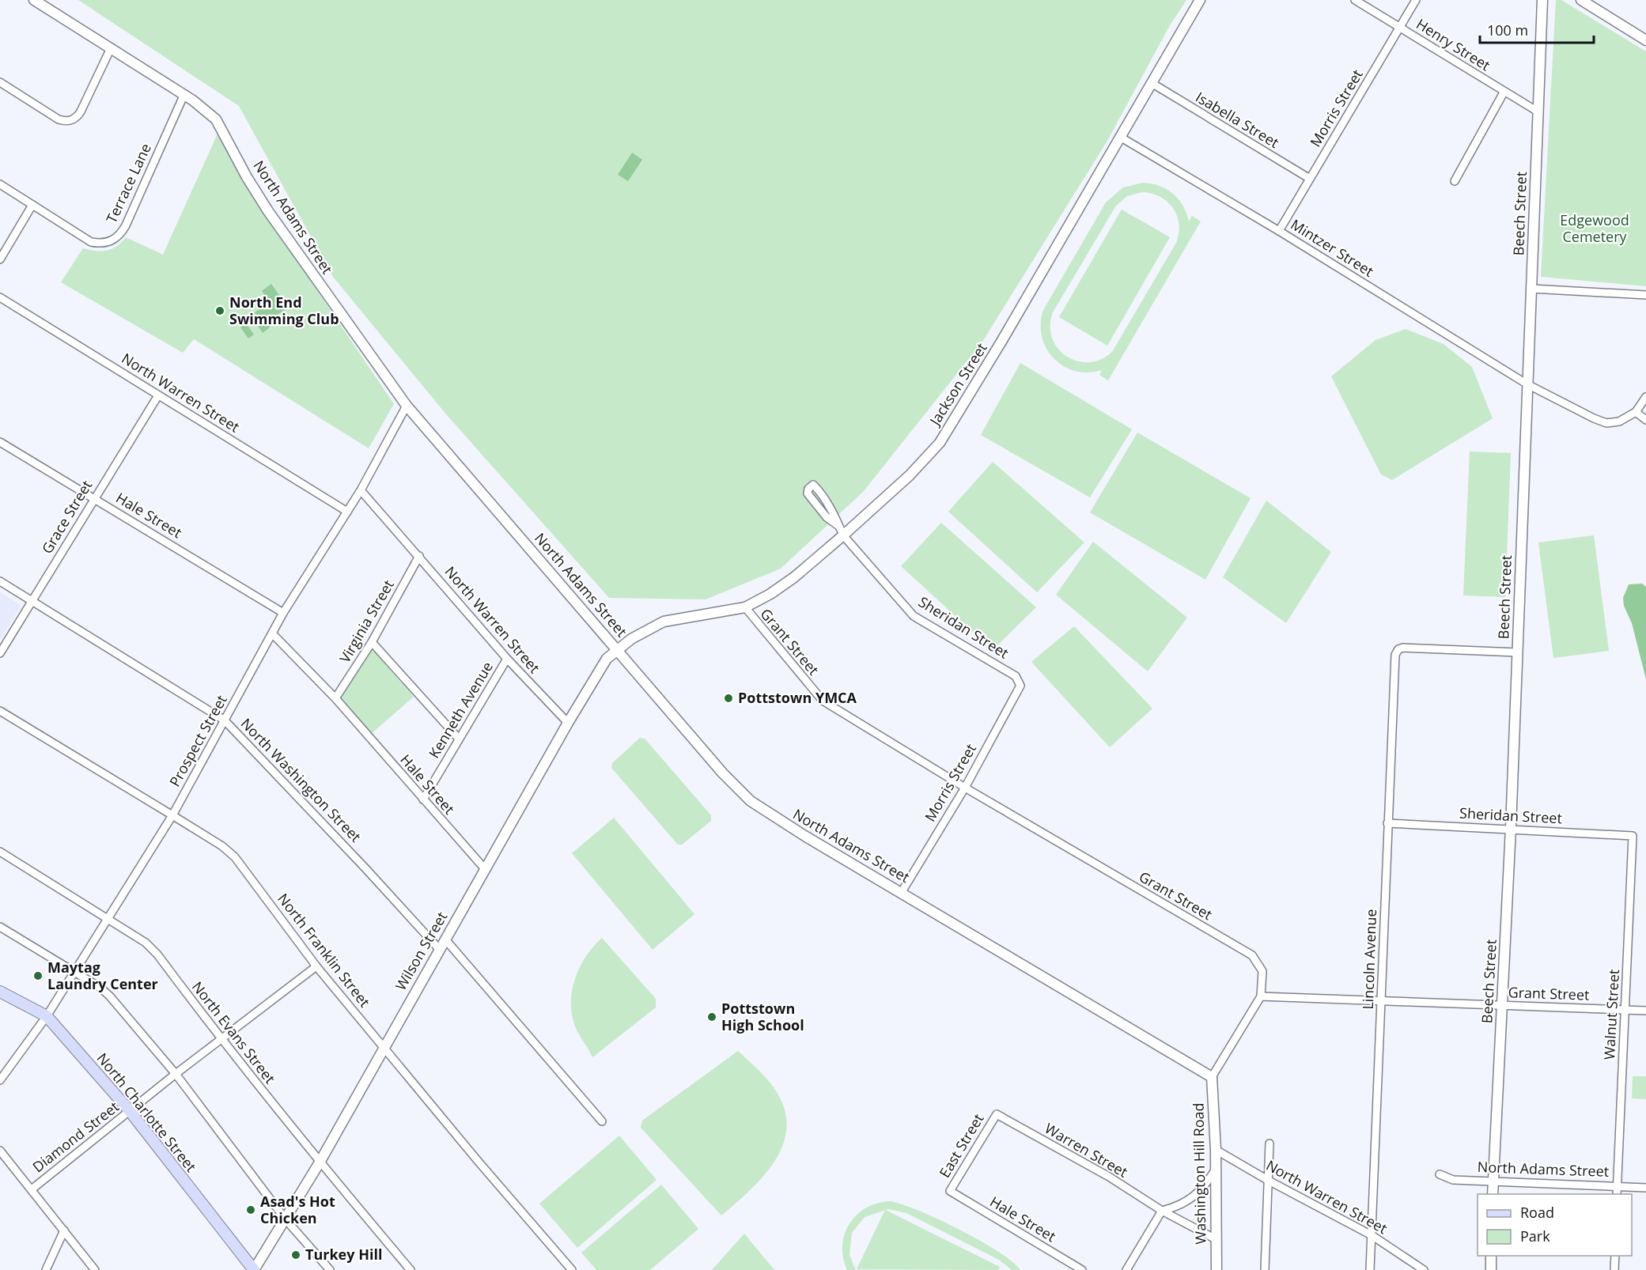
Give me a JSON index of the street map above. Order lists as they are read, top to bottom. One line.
{"streets":{"main road":["North Charlotte Street"],"street":["Henry Street","Morris Street","Isabella Street","Terrace Lane","Beech Street","North Adams Street","Mintzer Street","Jackson Street","North Warren Street","Hale Street","Grace Street","Virginia Street","Sheridan Street","Grant Street","Kenneth Avenue","Prospect Street","North Washington Street","North Franklin Street","Wilson Street","Lincoln Avenue","Walnut Street","North Evans Street","Diamond Street","East Street","Warren Street","Washington Hill Road"]},"crossings":[["Henry Street","Morris Street"],["Henry Street","Beech Street"],["Morris Street","Isabella Street"],["Morris Street","North Adams Street"],["Morris Street","Mintzer Street"],["Morris Street","Sheridan Street"],["Morris Street","Grant Street"],["Isabella Street","Jackson Street"],["Terrace Lane","North Adams Street"],["Beech Street","North Adams Street"],["Beech Street","Mintzer Street"],["Beech Street","Sheridan Street"],["Beech Street","Grant Street"],["Beech Street","Lincoln Avenue"],["North Adams Street","Jackson Street"],["North Adams Street","Prospect Street"],["North Adams Street","Wilson Street"],["North Adams Street","Walnut Street"],["North Adams Street","Washington Hill Road"],["Mintzer Street","Jackson Street"],["Jackson Street","Sheridan Street"],["Jackson Street","Grant Street"],["Jackson Street","Wilson Street"],["North Warren Street","Grace Street"],["North Warren Street","Virginia Street"],["North Warren Street","Kenneth Avenue"],["North Warren Street","Prospect Street"],["North Warren Street","Wilson Street"],["North Warren Street","Lincoln Avenue"],["North Warren Street","Washington Hill Road"],["Hale Street","Grace Street"],["Hale Street","Virginia Street"],["Hale Street","Kenneth Avenue"],["Hale Street","Prospect Street"],["Hale Street","Wilson Street"],["Hale Street","East Street"],["Grace Street","North Washington Street"],["Sheridan Street","Lincoln Avenue"],["Sheridan Street","Walnut Street"],["Grant Street","Lincoln Avenue"],["Grant Street","Walnut Street"],["Prospect Street","North Washington Street"],["Prospect Street","North Franklin Street"],["Prospect Street","North Evans Street"],["Prospect Street","North Charlotte Street"],["North Washington Street","Wilson Street"],["North Franklin Street","Wilson Street"],["North Franklin Street","Diamond Street"],["Wilson Street","North Evans Street"],["Wilson Street","North Charlotte Street"],["North Evans Street","Diamond Street"],["North Charlotte Street","Diamond Street"],["East Street","Warren Street"],["Warren Street","Washington Hill Road"]],"parks":["Edgewood Cemetery"],"places":["North End Swimming Club","Pottstown YMCA","Maytag Laundry Center","Pottstown High School","Asad's Hot Chicken","Turkey Hill"],"legend":["Road","Park"],"scale_bar":"100 m"}
